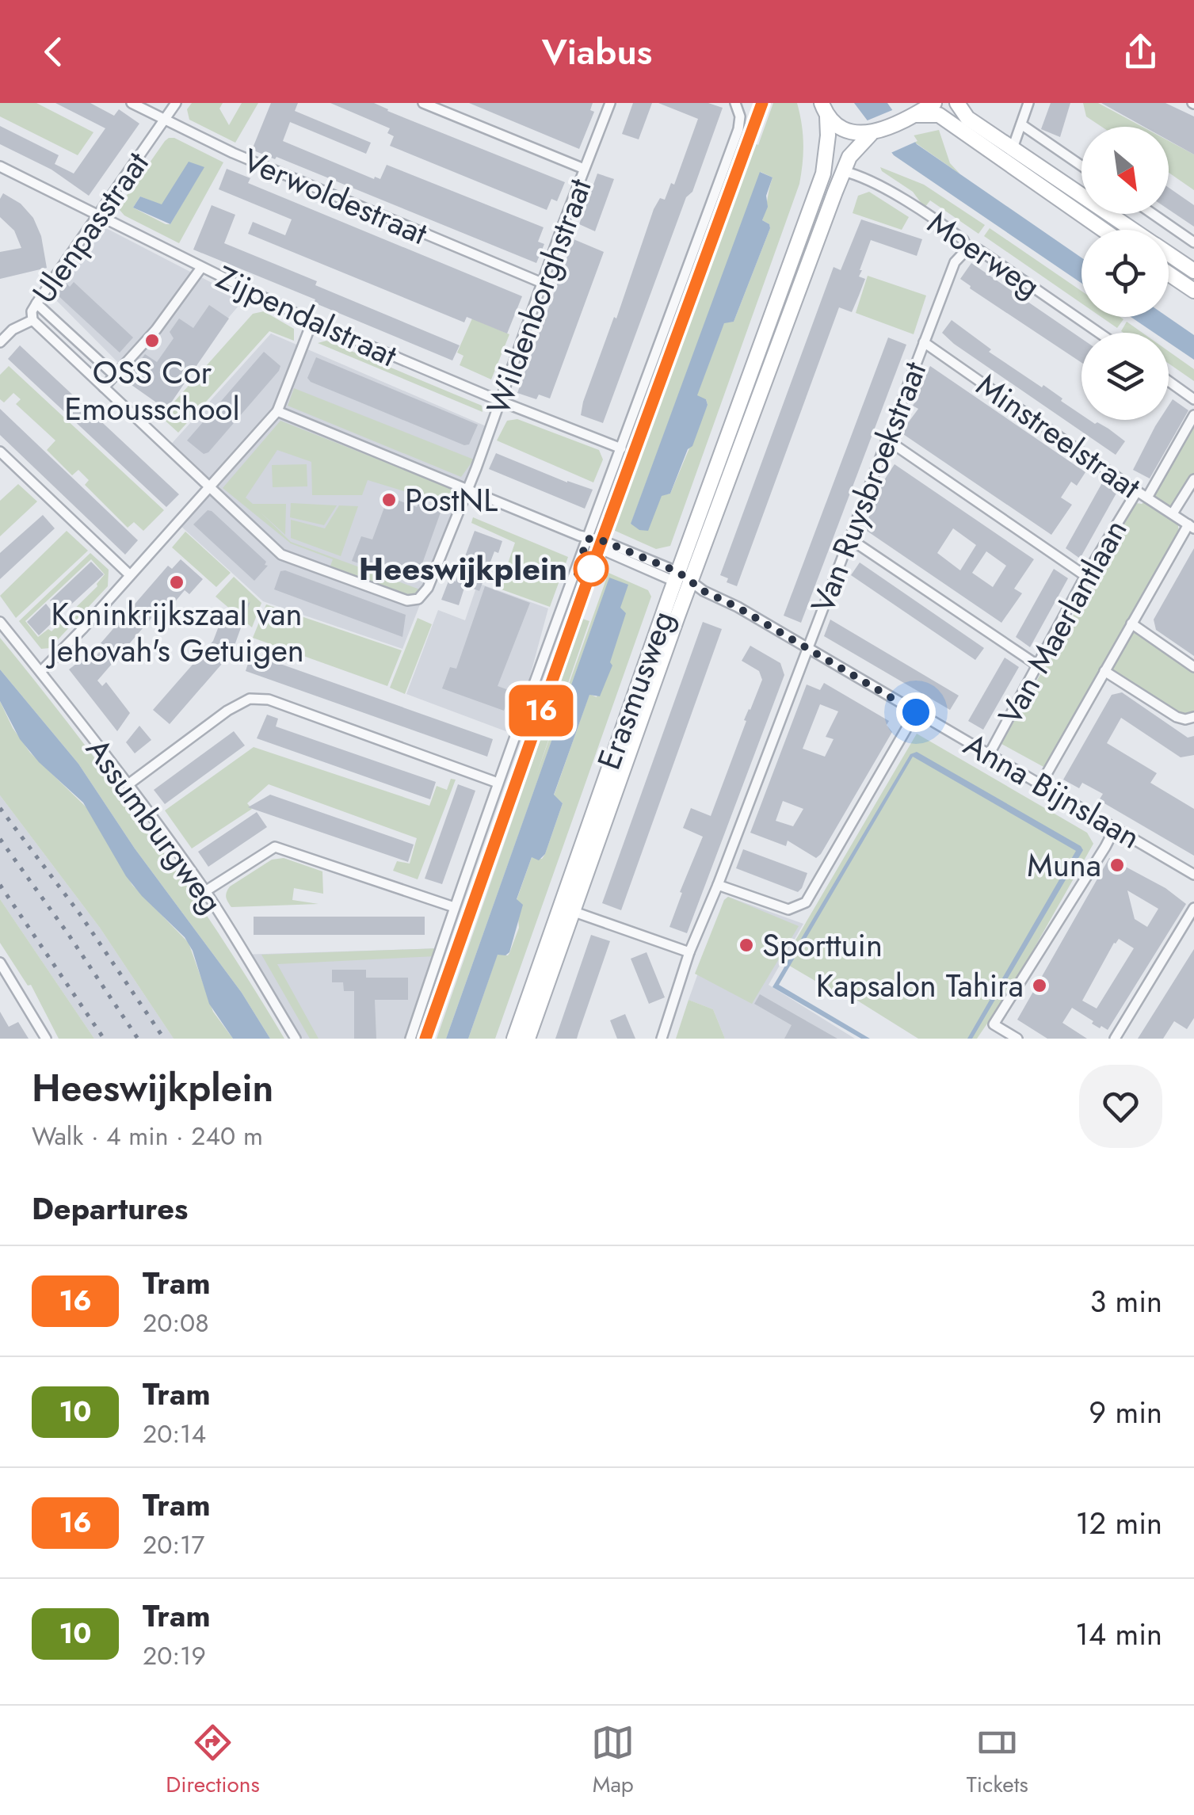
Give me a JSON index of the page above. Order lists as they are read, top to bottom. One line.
{"streets":{"main road":["Erasmusweg"],"street":["Verwoldestraat","Ulenpasstraat","Moerweg","Wildenborghstraat","Zijpendalstraat","Minstreelstraat","Van Ruysbroekstraat","Van Maerlantlaan","Anna Bijnslaan","Assumburgweg"]},"crossings":[["Verwoldestraat","Ulenpasstraat"],["Verwoldestraat","Wildenborghstraat"],["Ulenpasstraat","Zijpendalstraat"],["Moerweg","Van Ruysbroekstraat"],["Moerweg","Erasmusweg"],["Wildenborghstraat","Zijpendalstraat"],["Wildenborghstraat","Anna Bijnslaan"],["Minstreelstraat","Van Ruysbroekstraat"],["Minstreelstraat","Van Maerlantlaan"],["Van Ruysbroekstraat","Anna Bijnslaan"],["Van Maerlantlaan","Anna Bijnslaan"],["Erasmusweg","Anna Bijnslaan"]],"places":["OSS Cor Emousschool","PostNL","Heeswijkplein","Koninkrijkszaal van Jehovah's Getuigen","Muna","Sporttuin","Kapsalon Tahira"],"lines":["tram line 16"],"north":"bottom right","page":{"header":"Viabus","on_map":"16","heading":[["Heeswijkplein","Walk · 4 min · 240 m"],"Departures"],"list":[{"mark":"16","name":"Tram","note":"20:08","value":"3 min"},{"mark":"10","name":"Tram","note":"20:14","value":"9 min"},{"mark":"16","name":"Tram","note":"20:17","value":"12 min"},{"mark":"10","name":"Tram","note":"20:19","value":"14 min"}],"tabs":["Directions","Map","Tickets"]}}
